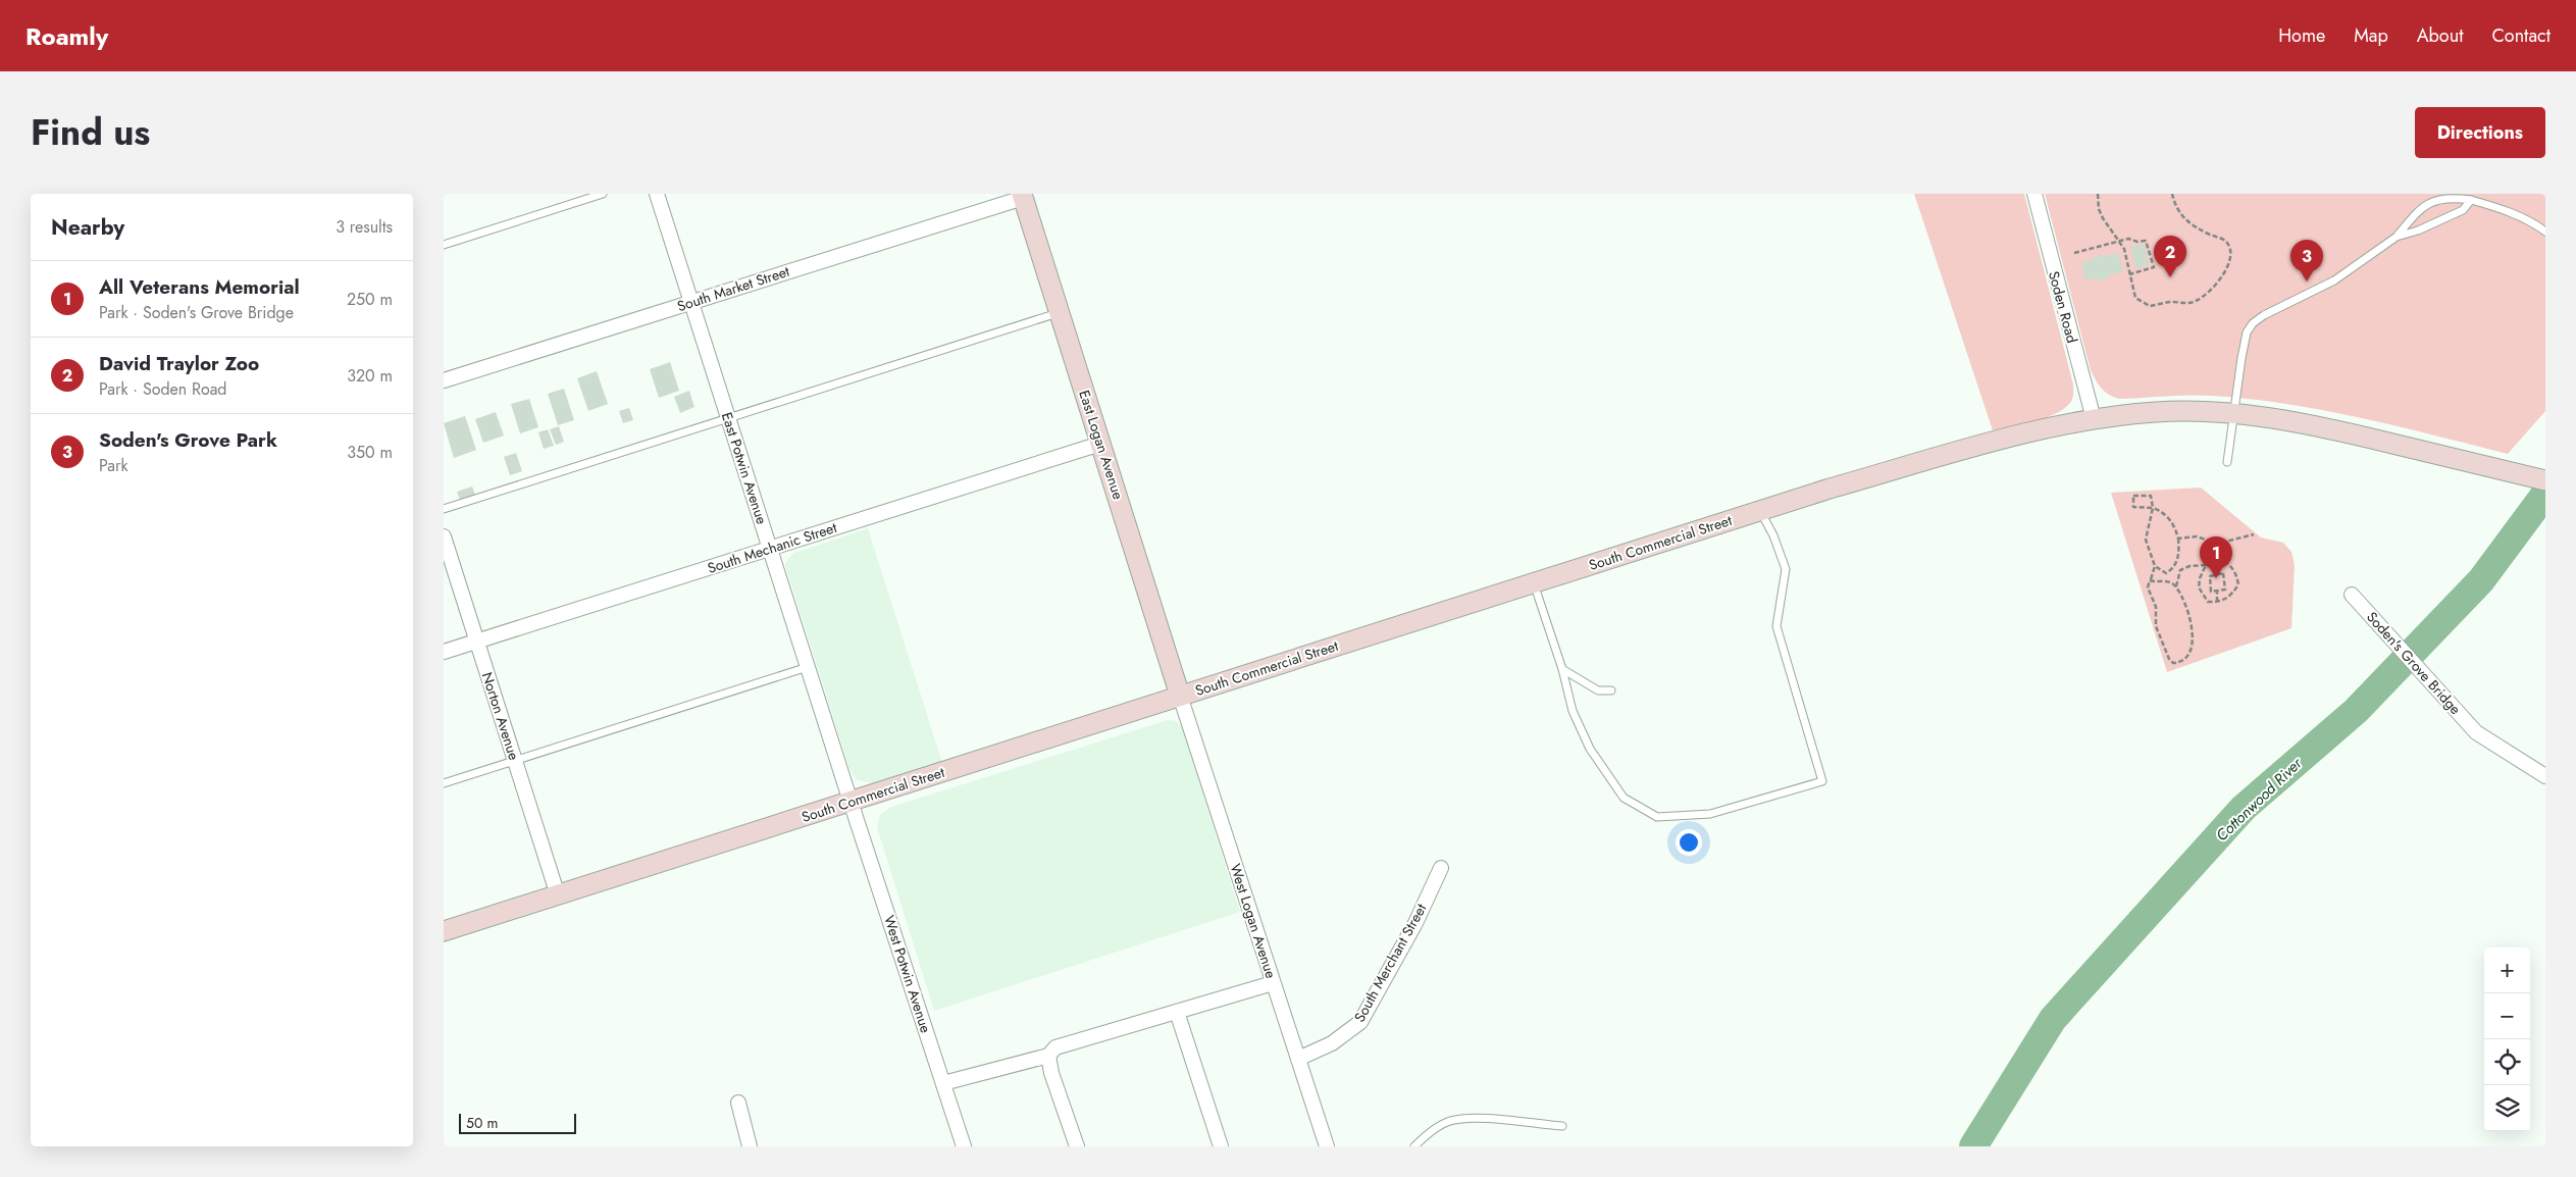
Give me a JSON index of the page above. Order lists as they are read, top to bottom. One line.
{"streets":{"main road":["East Logan Avenue","South Commercial Street"],"street":["South Market Street","Soden Road","East Potwin Avenue","South Mechanic Street","Soden's Grove Bridge","Norton Avenue","West Logan Avenue","South Merchant Street","West Potwin Avenue"]},"crossings":[["South Market Street","East Logan Avenue"],["South Market Street","East Potwin Avenue"],["Soden Road","South Commercial Street"],["East Logan Avenue","South Commercial Street"],["East Logan Avenue","South Mechanic Street"],["East Logan Avenue","West Logan Avenue"],["East Potwin Avenue","South Commercial Street"],["East Potwin Avenue","South Mechanic Street"],["East Potwin Avenue","West Potwin Avenue"],["South Commercial Street","Norton Avenue"],["South Commercial Street","West Logan Avenue"],["South Commercial Street","West Potwin Avenue"],["South Mechanic Street","Norton Avenue"],["West Logan Avenue","South Merchant Street"]],"water":["Cottonwood River"],"scale_bar":"50 m","page":{"header":"Roamly","nav":["Home","Map","About","Contact"],"title":"Find us","buttons":"Directions","heading":["Nearby","3 results"],"pins":["2","3","1"],"list":[{"mark":"1","name":"All Veterans Memorial","note":"Park · Soden's Grove Bridge","value":"250 m"},{"mark":"2","name":"David Traylor Zoo","note":"Park · Soden Road","value":"320 m"},{"mark":"3","name":"Soden's Grove Park","note":"Park","value":"350 m"}],"map_buttons":["+","−"],"scale":"50 m"}}
